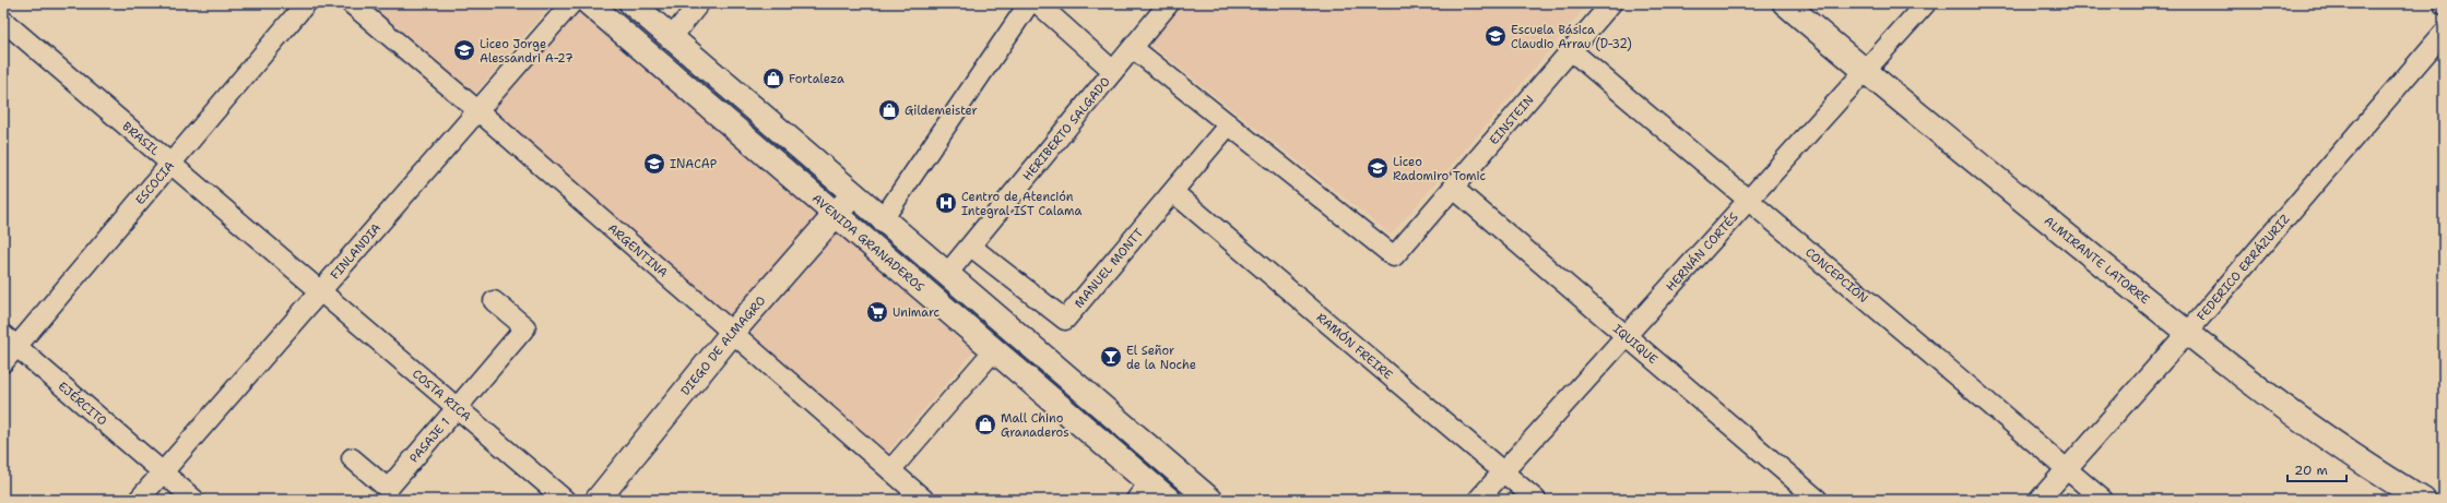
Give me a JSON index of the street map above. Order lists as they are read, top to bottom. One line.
{"streets":{"main road":["AVENIDA GRANADEROS","ALMIRANTE LATORRE","DIEGO DE ALMAGRO"],"street":["EINSTEIN","HERIBERTO SALGADO","BRASIL","ESCOCIA","ARGENTINA","FINLANDIA","HERNÁN CORTÉS","FEDERICO ERRÁZURIZ","MANUEL MONTT","CONCEPCIÓN","IQUIQUE","RAMÓN FREIRE","COSTA RICA","EJÉRCITO","PASAJE 1"]},"crossings":[["EINSTEIN","MANUEL MONTT"],["EINSTEIN","CONCEPCIÓN"],["EINSTEIN","IQUIQUE"],["HERIBERTO SALGADO","MANUEL MONTT"],["BRASIL","ESCOCIA"],["BRASIL","FINLANDIA"],["BRASIL","COSTA RICA"],["ESCOCIA","EJÉRCITO"],["AVENIDA GRANADEROS","DIEGO DE ALMAGRO"],["ARGENTINA","FINLANDIA"],["ARGENTINA","DIEGO DE ALMAGRO"],["FINLANDIA","COSTA RICA"],["FINLANDIA","EJÉRCITO"],["HERNÁN CORTÉS","ALMIRANTE LATORRE"],["HERNÁN CORTÉS","CONCEPCIÓN"],["HERNÁN CORTÉS","IQUIQUE"],["HERNÁN CORTÉS","RAMÓN FREIRE"],["ALMIRANTE LATORRE","FEDERICO ERRÁZURIZ"],["FEDERICO ERRÁZURIZ","CONCEPCIÓN"],["MANUEL MONTT","RAMÓN FREIRE"],["COSTA RICA","PASAJE 1"]],"places":{"school or university":["Escuela Básica Claudio Arrau (D-32)","Liceo Jorge Alessandri A-27","INACAP","Liceo Radomiro Tomic"],"shop":["Fortaleza","Gildemeister","Mall Chino Granaderos"],"hospital":["Centro de Atención Integral IST Calama"],"supermarket":["Unimarc"],"bar":["El Señor de la Noche"]},"scale_bar":"20 m"}
